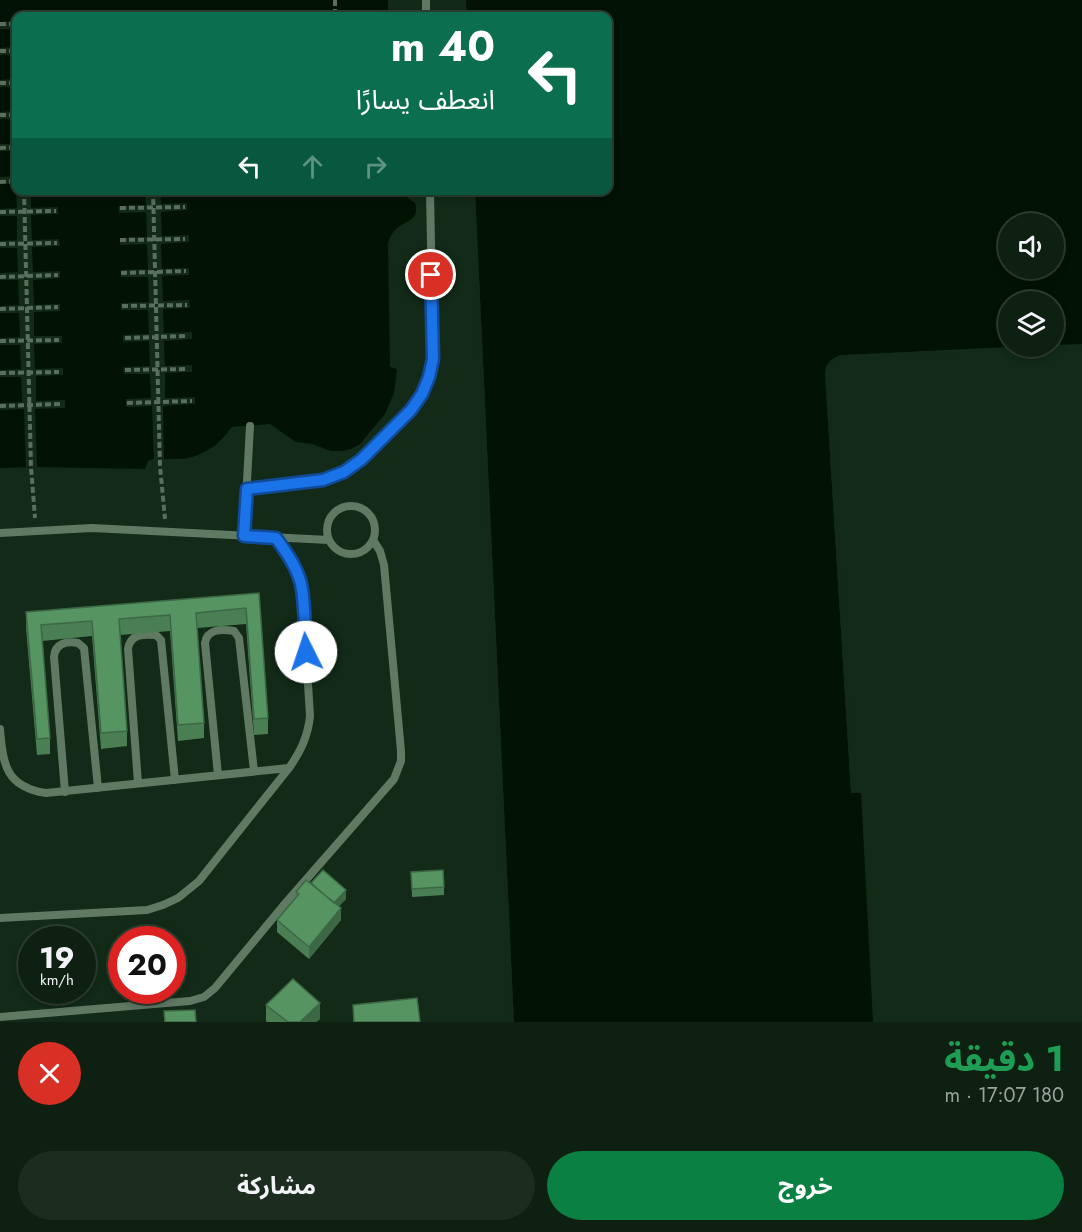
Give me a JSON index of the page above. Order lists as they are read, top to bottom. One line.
{"page":{"turn":["40 m","انعطف يسارًا"],"speed":"19 km/h","limit":"20","heading":["1 دقيقة","180 m · 17:07"],"buttons":["خروج","مشاركة"]}}
